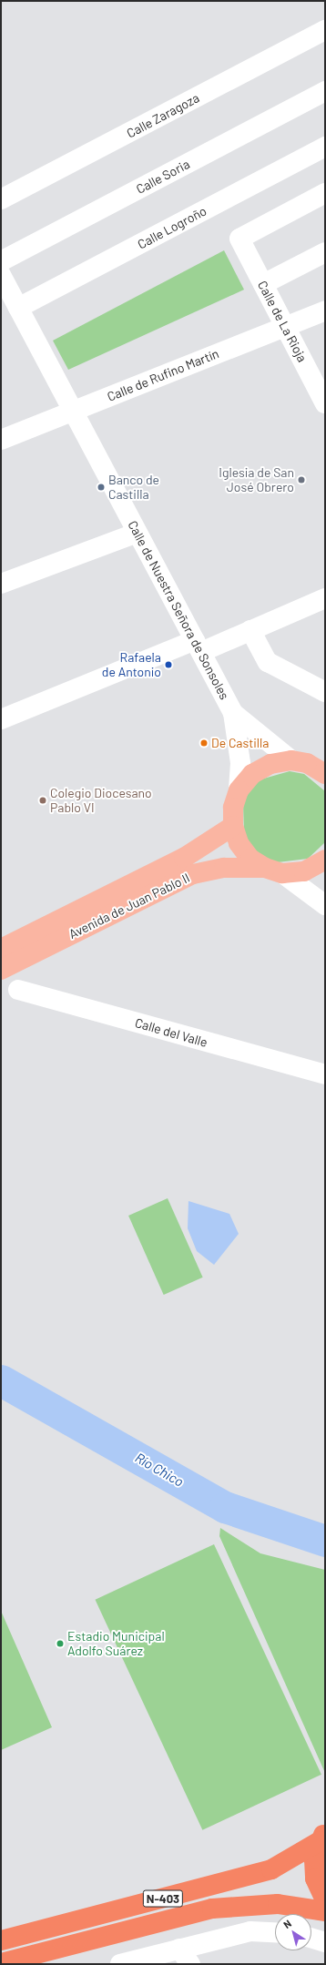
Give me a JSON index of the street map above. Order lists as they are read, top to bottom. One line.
{"streets":{"highway":["N-403"],"main road":["Avenida de Juan Pablo II"],"street":["Calle Zaragoza","Calle Soria","Calle Logroño","Calle de La Rioja","Calle de Rufino Martín","Calle de Nuestra Señora de Sonsoles","Calle del Valle"]},"crossings":[["Calle Logroño","Calle de Nuestra Señora de Sonsoles"],["Calle de La Rioja","Calle de Rufino Martín"],["Calle de Rufino Martín","Calle de Nuestra Señora de Sonsoles"]],"water":["Río Chico"],"places":["Iglesia de San José Obrero","Banco de Castilla","Rafaela de Antonio","De Castilla","Colegio Diocesano Pablo VI","Estadio Municipal Adolfo Suárez"],"north":"top left"}
